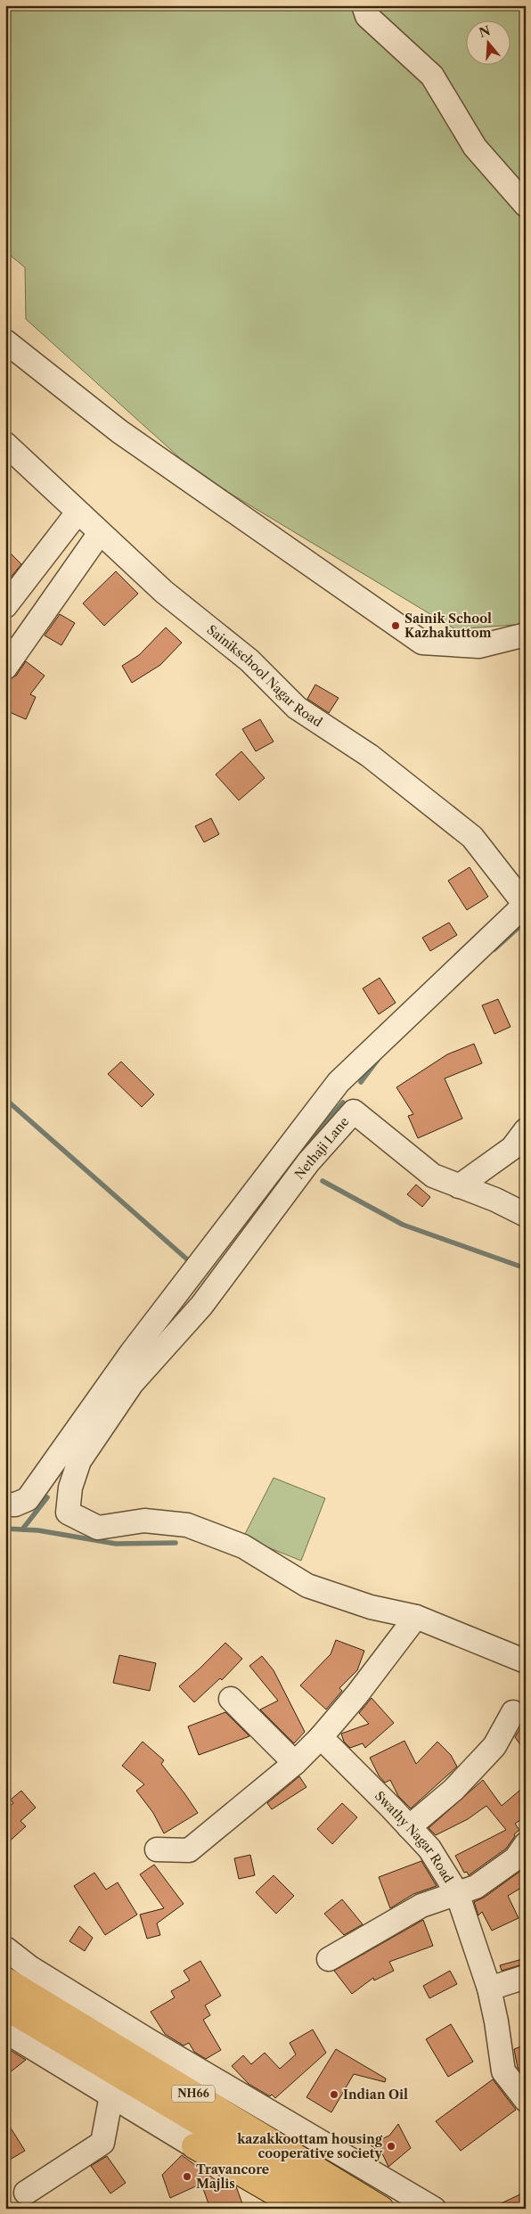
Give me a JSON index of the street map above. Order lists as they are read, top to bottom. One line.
{"streets":{"main road":["NH66"],"street":["Sainikschool Nagar Road","Nethaji Lane","Swathy Nagar Road"]},"places":["Sainik School Kazhakuttom","Indian Oil","kazakkoottam housing cooperative society","Travancore Majlis"],"north":"top"}
